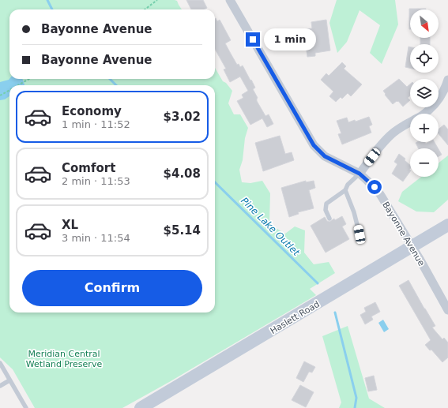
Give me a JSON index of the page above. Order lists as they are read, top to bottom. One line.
{"streets":{"main road":["Haslett Road"],"street":["Bayonne Avenue"]},"crossings":[["Bayonne Avenue","Haslett Road"]],"water":["Pine Lake Outlet"],"parks":["Meridian Central Wetland Preserve"],"north":"bottom right","page":{"map_buttons":["+","−"],"banner":["Bayonne Avenue","Bayonne Avenue"],"bubble":"1 min","list":[{"name":"Economy","note":"1 min · 11:52","value":"$3.02"},{"name":"Comfort","note":"2 min · 11:53","value":"$4.08"},{"name":"XL","note":"3 min · 11:54","value":"$5.14"}],"buttons":"Confirm"}}
